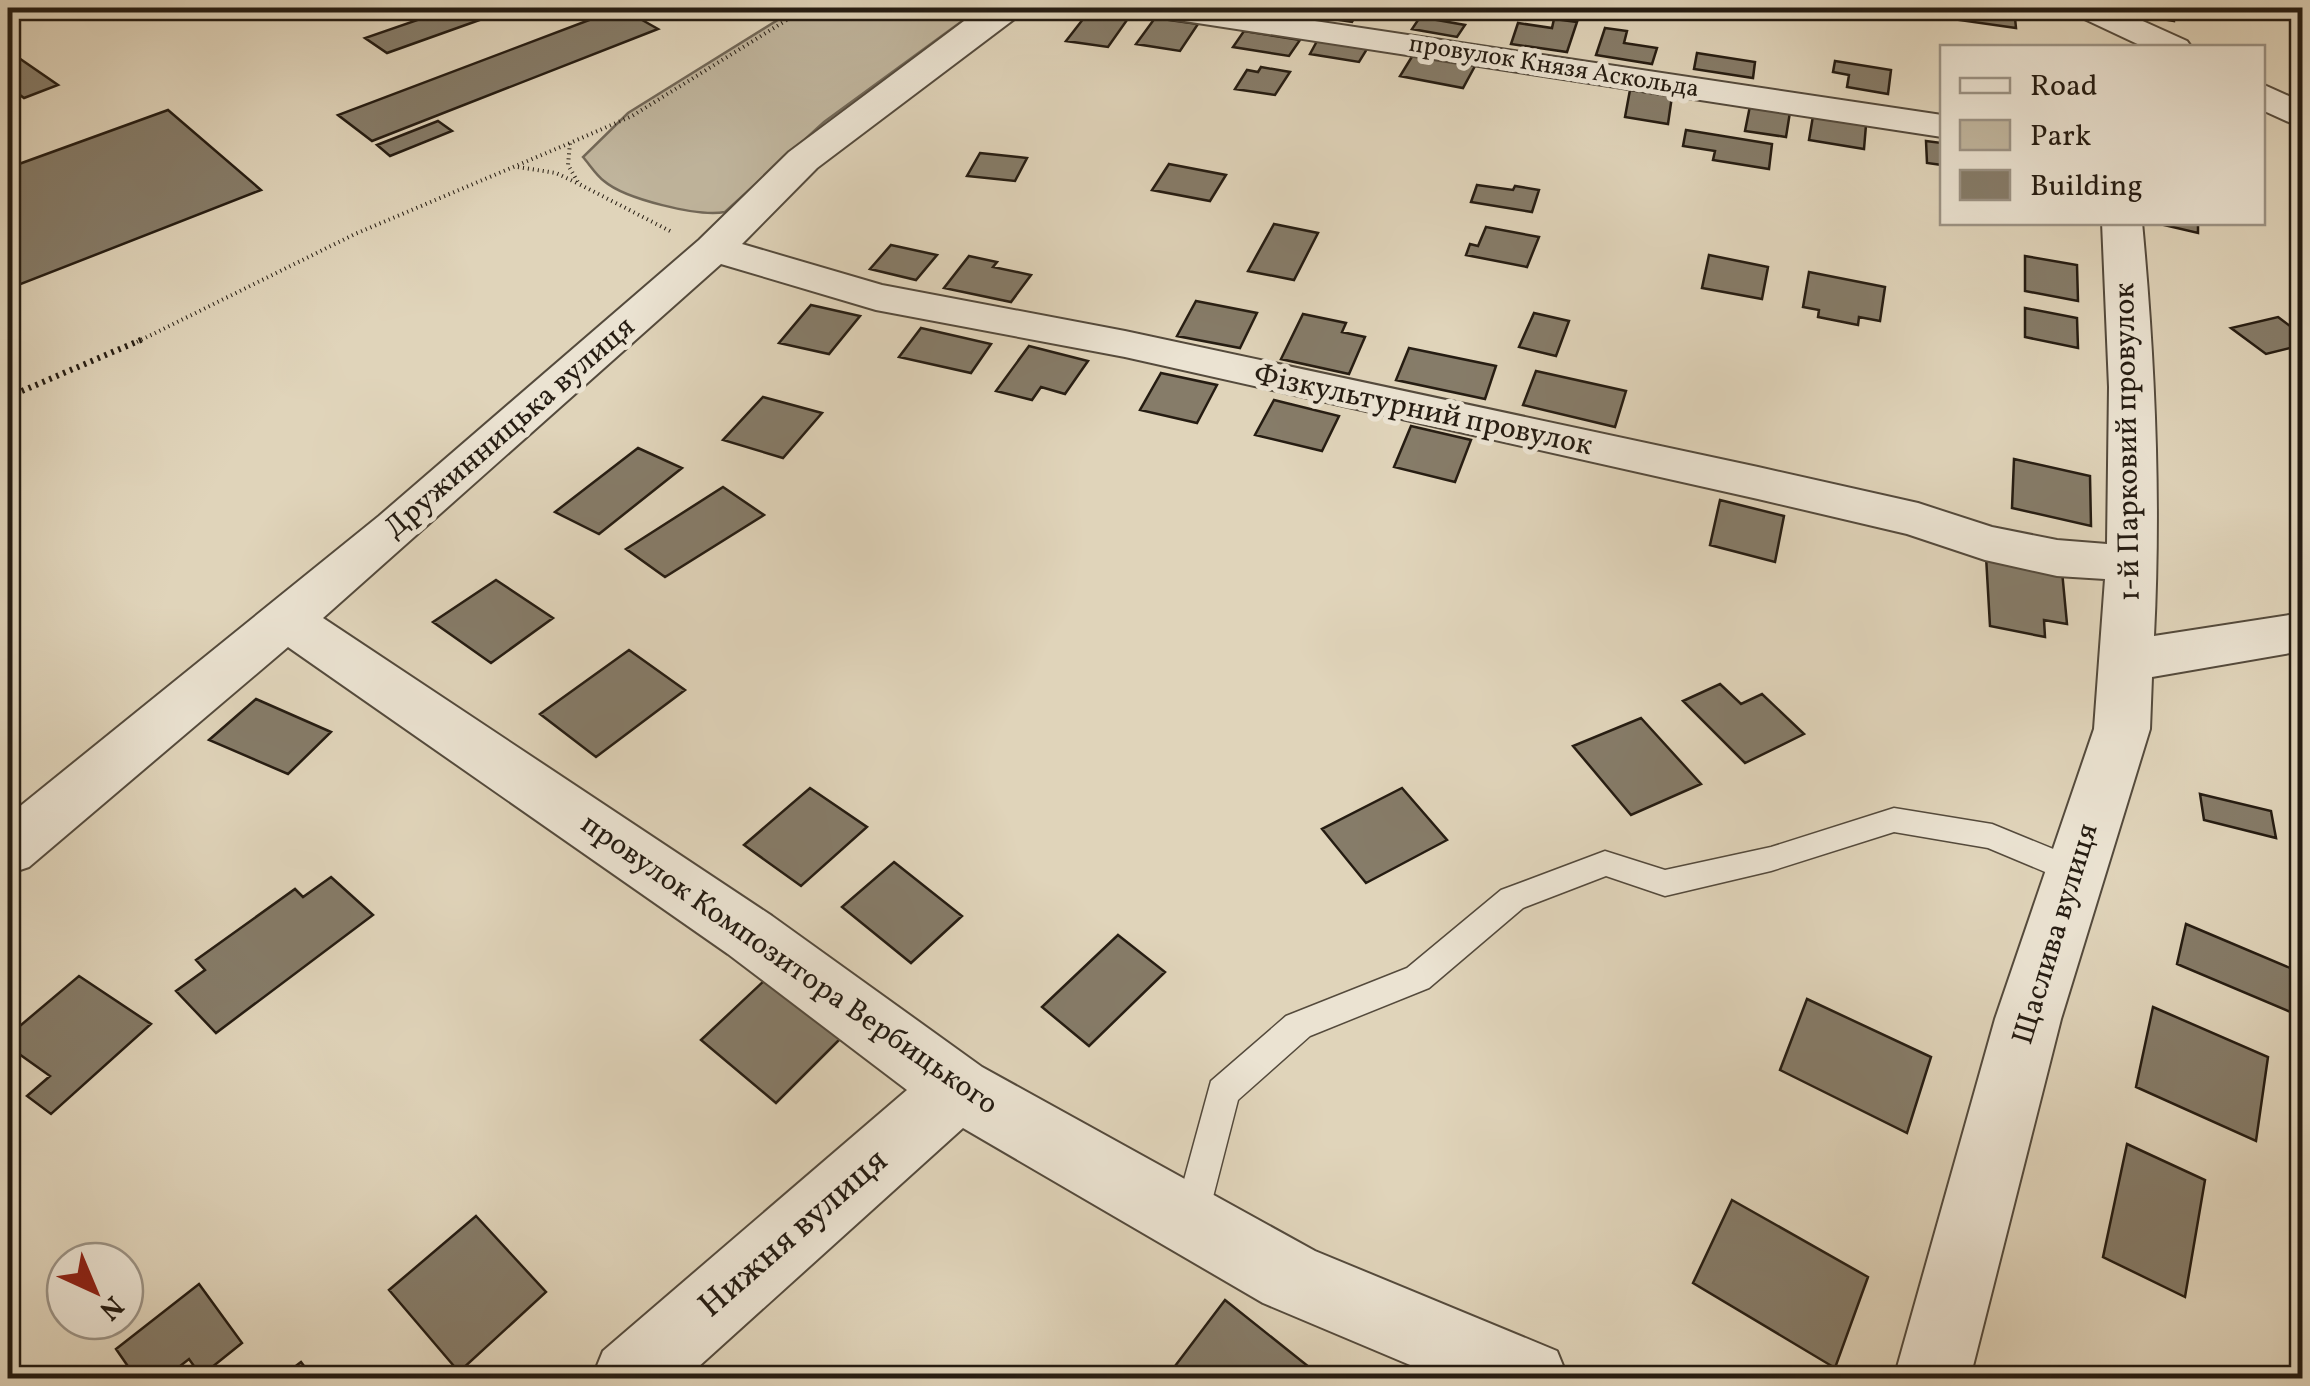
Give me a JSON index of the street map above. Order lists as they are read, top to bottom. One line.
{"streets":{"street":["провулок Князя Аскольда","Фізкультурний провулок","Дружинницька вулиця","1-й Парковий провулок","Щаслива вулиця","провулок Композитора Вербицького","Нижня вулиця"]},"crossings":[["Фізкультурний провулок","Дружинницька вулиця"],["Фізкультурний провулок","1-й Парковий провулок"],["Дружинницька вулиця","провулок Композитора Вербицького"],["1-й Парковий провулок","Щаслива вулиця"],["провулок Композитора Вербицького","Нижня вулиця"]],"legend":["Road","Park","Building"],"north":"bottom right"}
